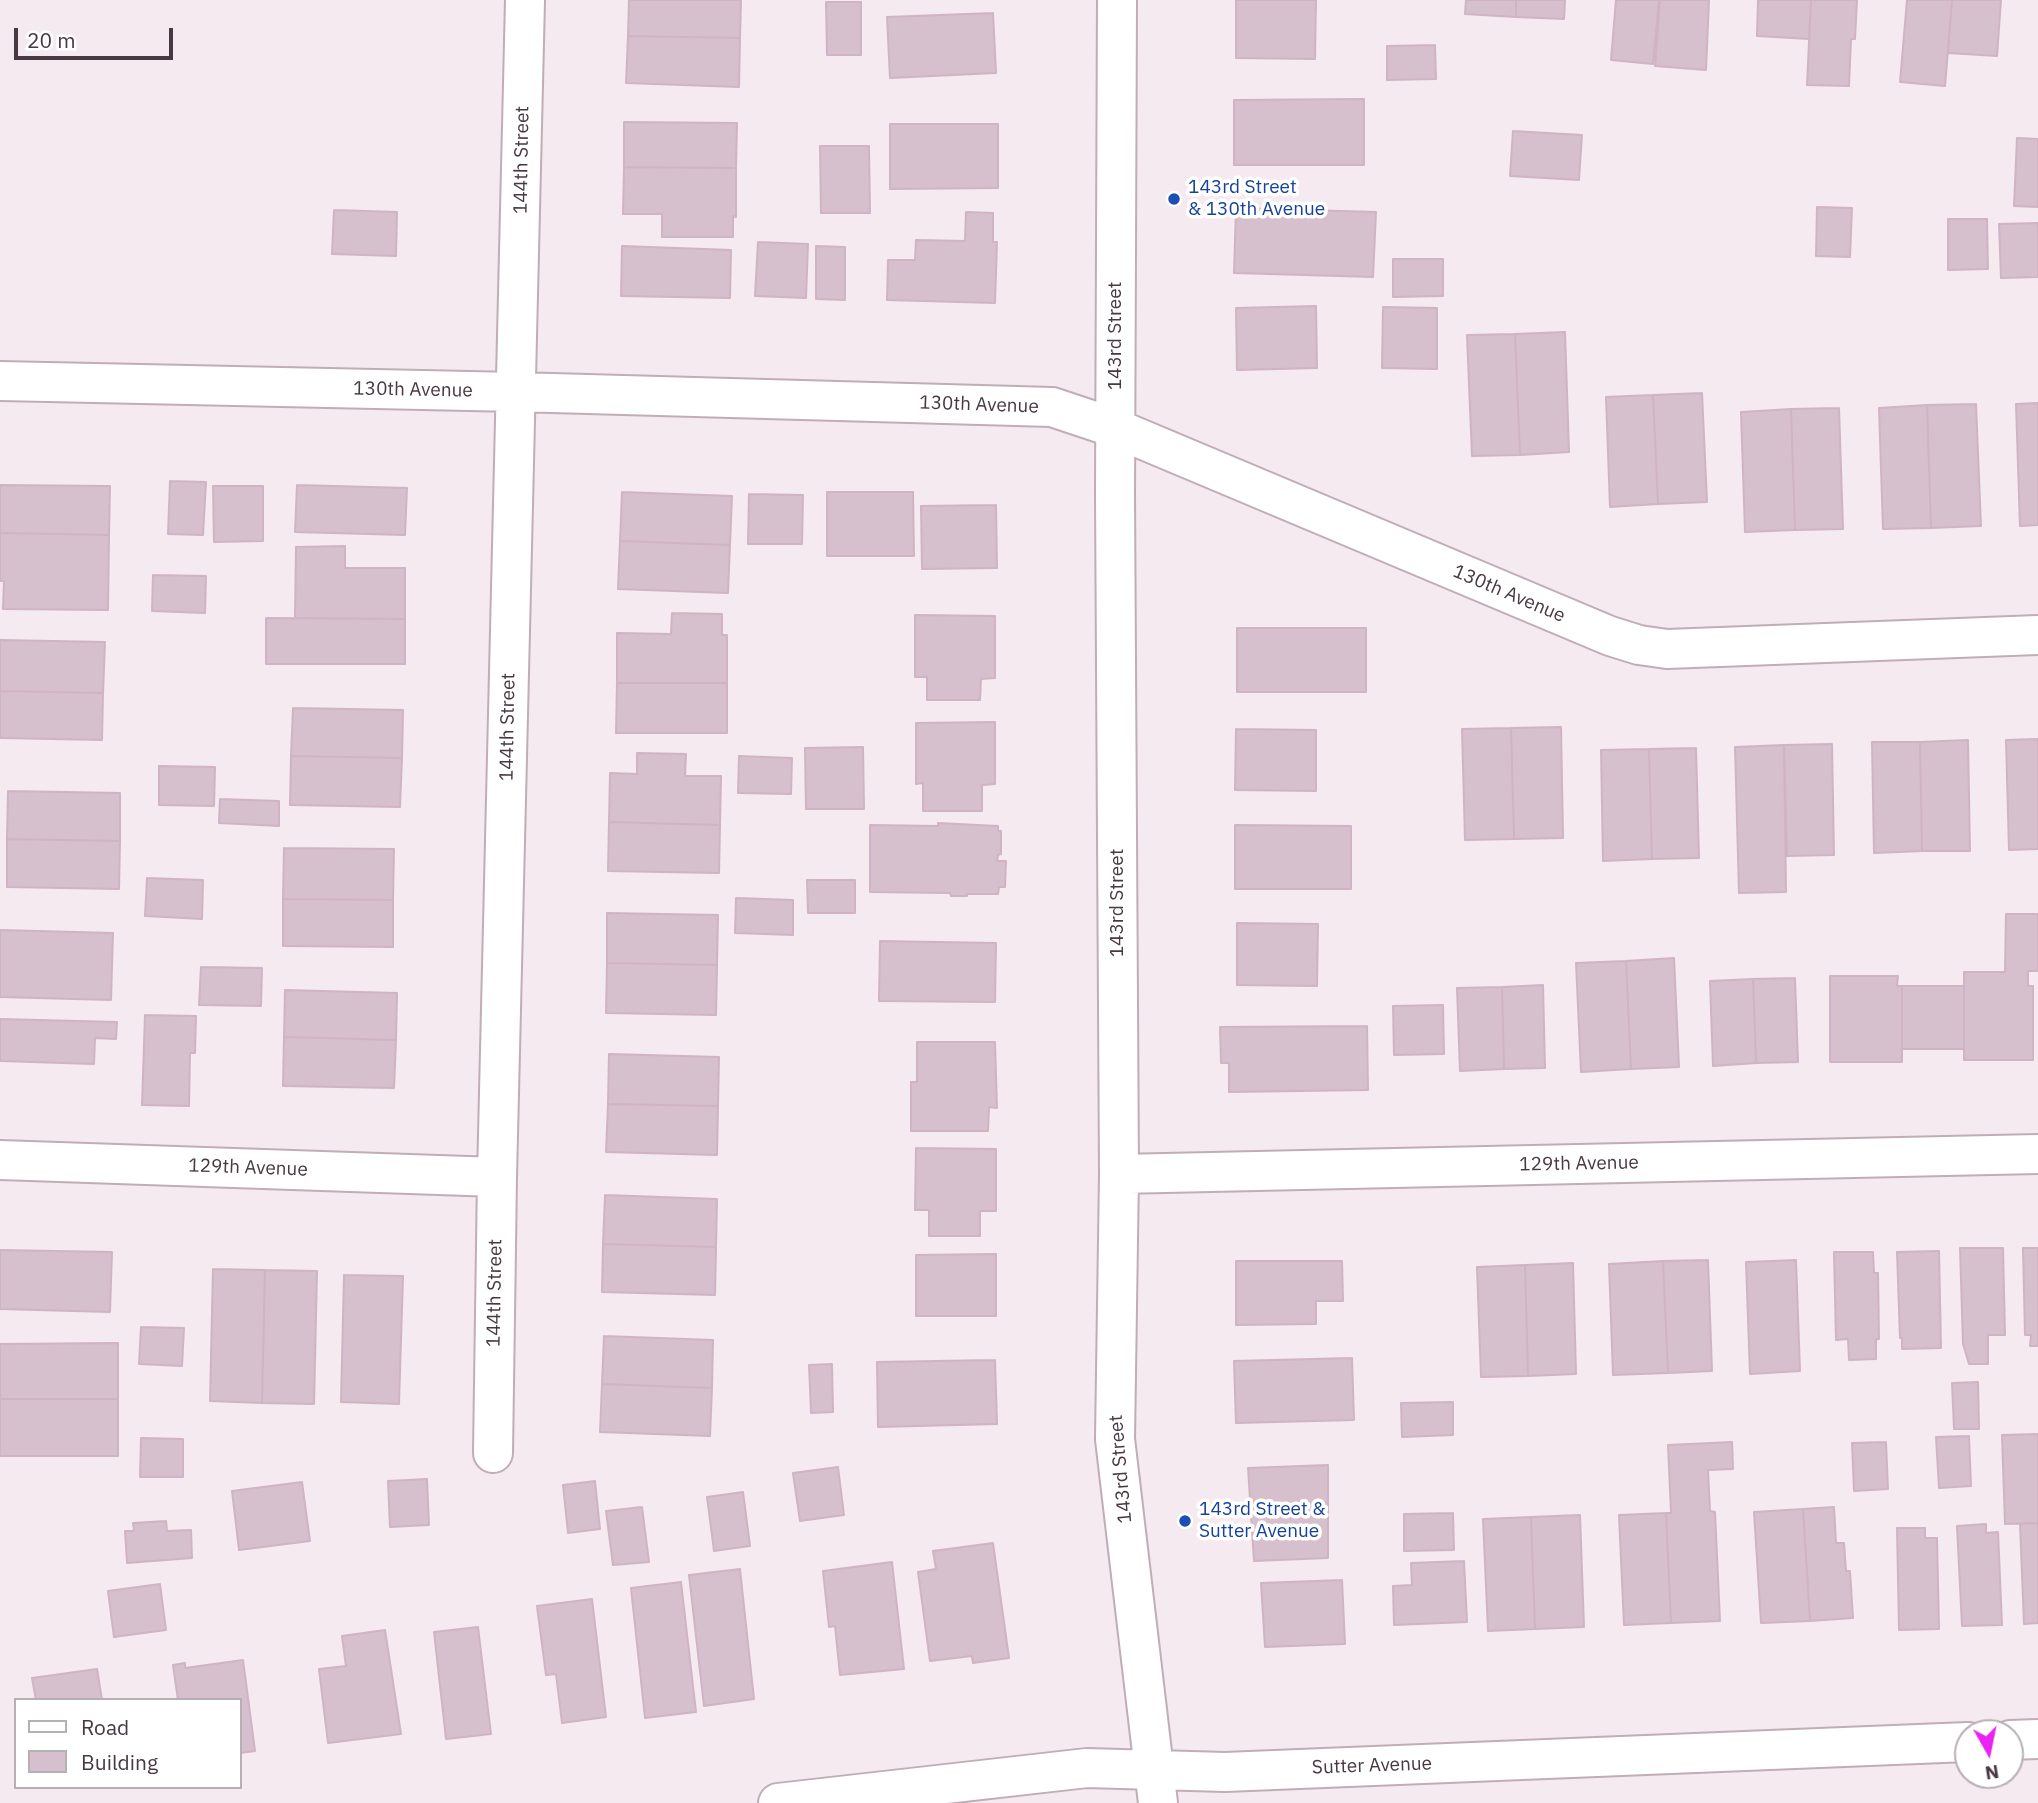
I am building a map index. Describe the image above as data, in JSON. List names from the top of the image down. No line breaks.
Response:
{"streets":{"street":["144th Street","143rd Street","130th Avenue","129th Avenue","Sutter Avenue"]},"crossings":[["144th Street","130th Avenue"],["144th Street","129th Avenue"],["143rd Street","130th Avenue"],["143rd Street","129th Avenue"],["143rd Street","Sutter Avenue"]],"places":["143rd Street & 130th Avenue","143rd Street & Sutter Avenue"],"legend":["Road","Building"],"scale_bar":"20 m","north":"bottom"}
